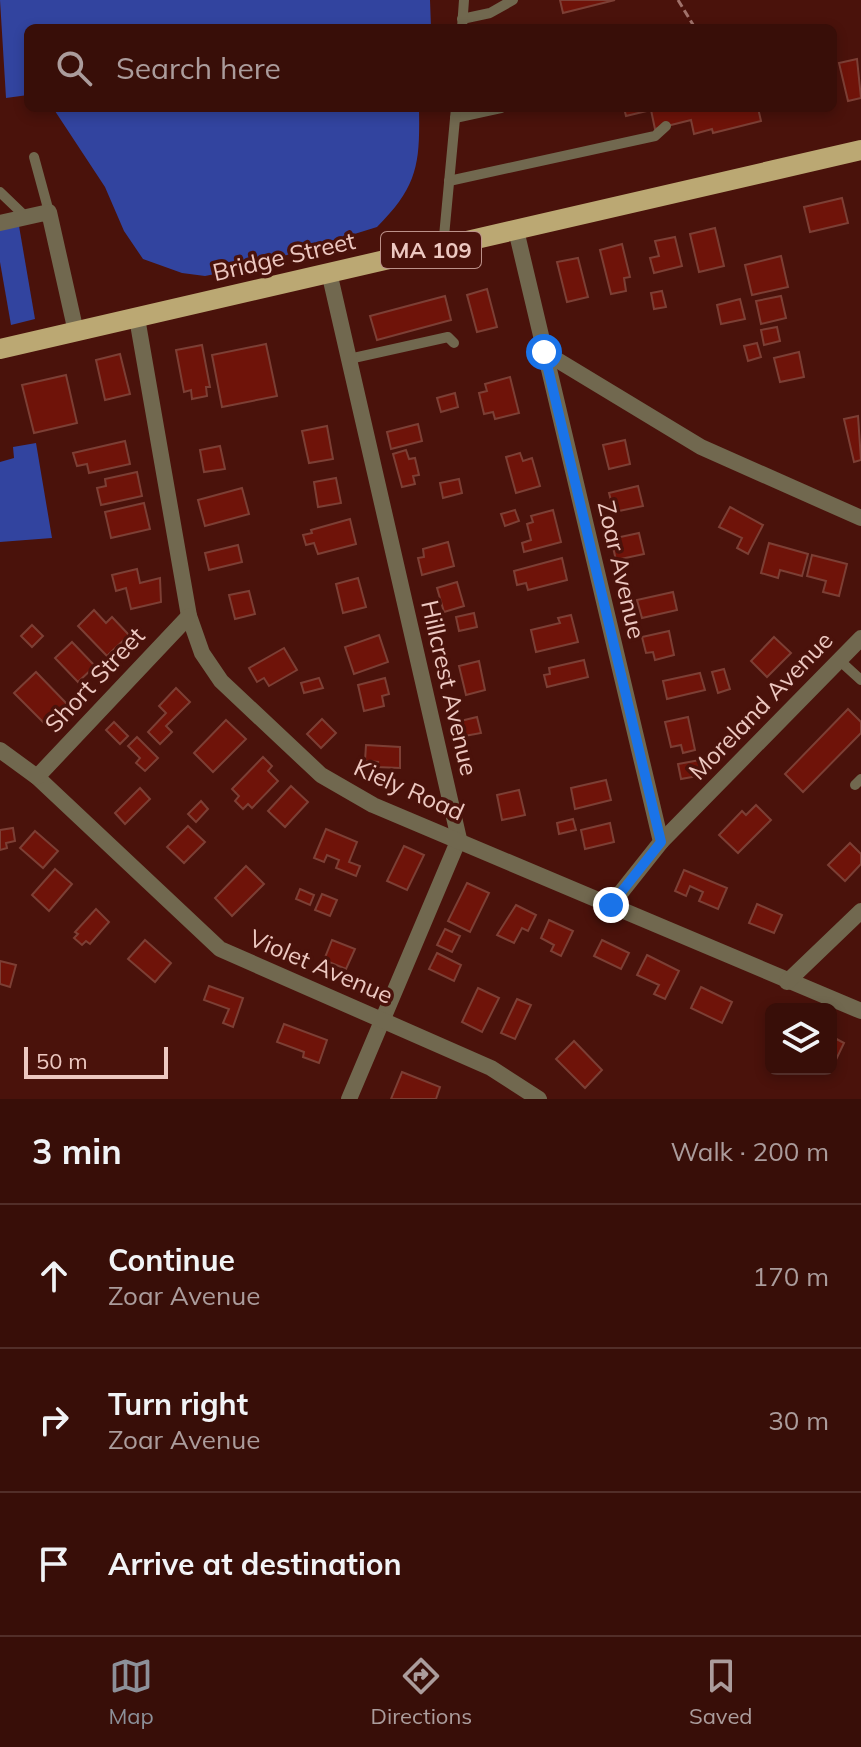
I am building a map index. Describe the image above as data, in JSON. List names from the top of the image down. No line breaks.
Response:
{"streets":{"main road":["MA 109","Bridge Street"],"street":["Zoar Avenue","Short Street","Hillcrest Avenue","Moreland Avenue","Kiely Road","Violet Avenue"]},"crossings":[["Bridge Street","Zoar Avenue"],["Bridge Street","Hillcrest Avenue"],["Bridge Street","Kiely Road"],["Zoar Avenue","Moreland Avenue"],["Short Street","Kiely Road"],["Short Street","Violet Avenue"],["Hillcrest Avenue","Kiely Road"]],"scale_bar":"50 m","page":{"search":"Search here","scale":"50 m","heading":["3 min","Walk · 200 m"],"list":[["Continue","Zoar Avenue","170 m"],["Turn right","Zoar Avenue","30 m"],"Arrive at destination"],"nav":["Map","Directions","Saved"]}}
